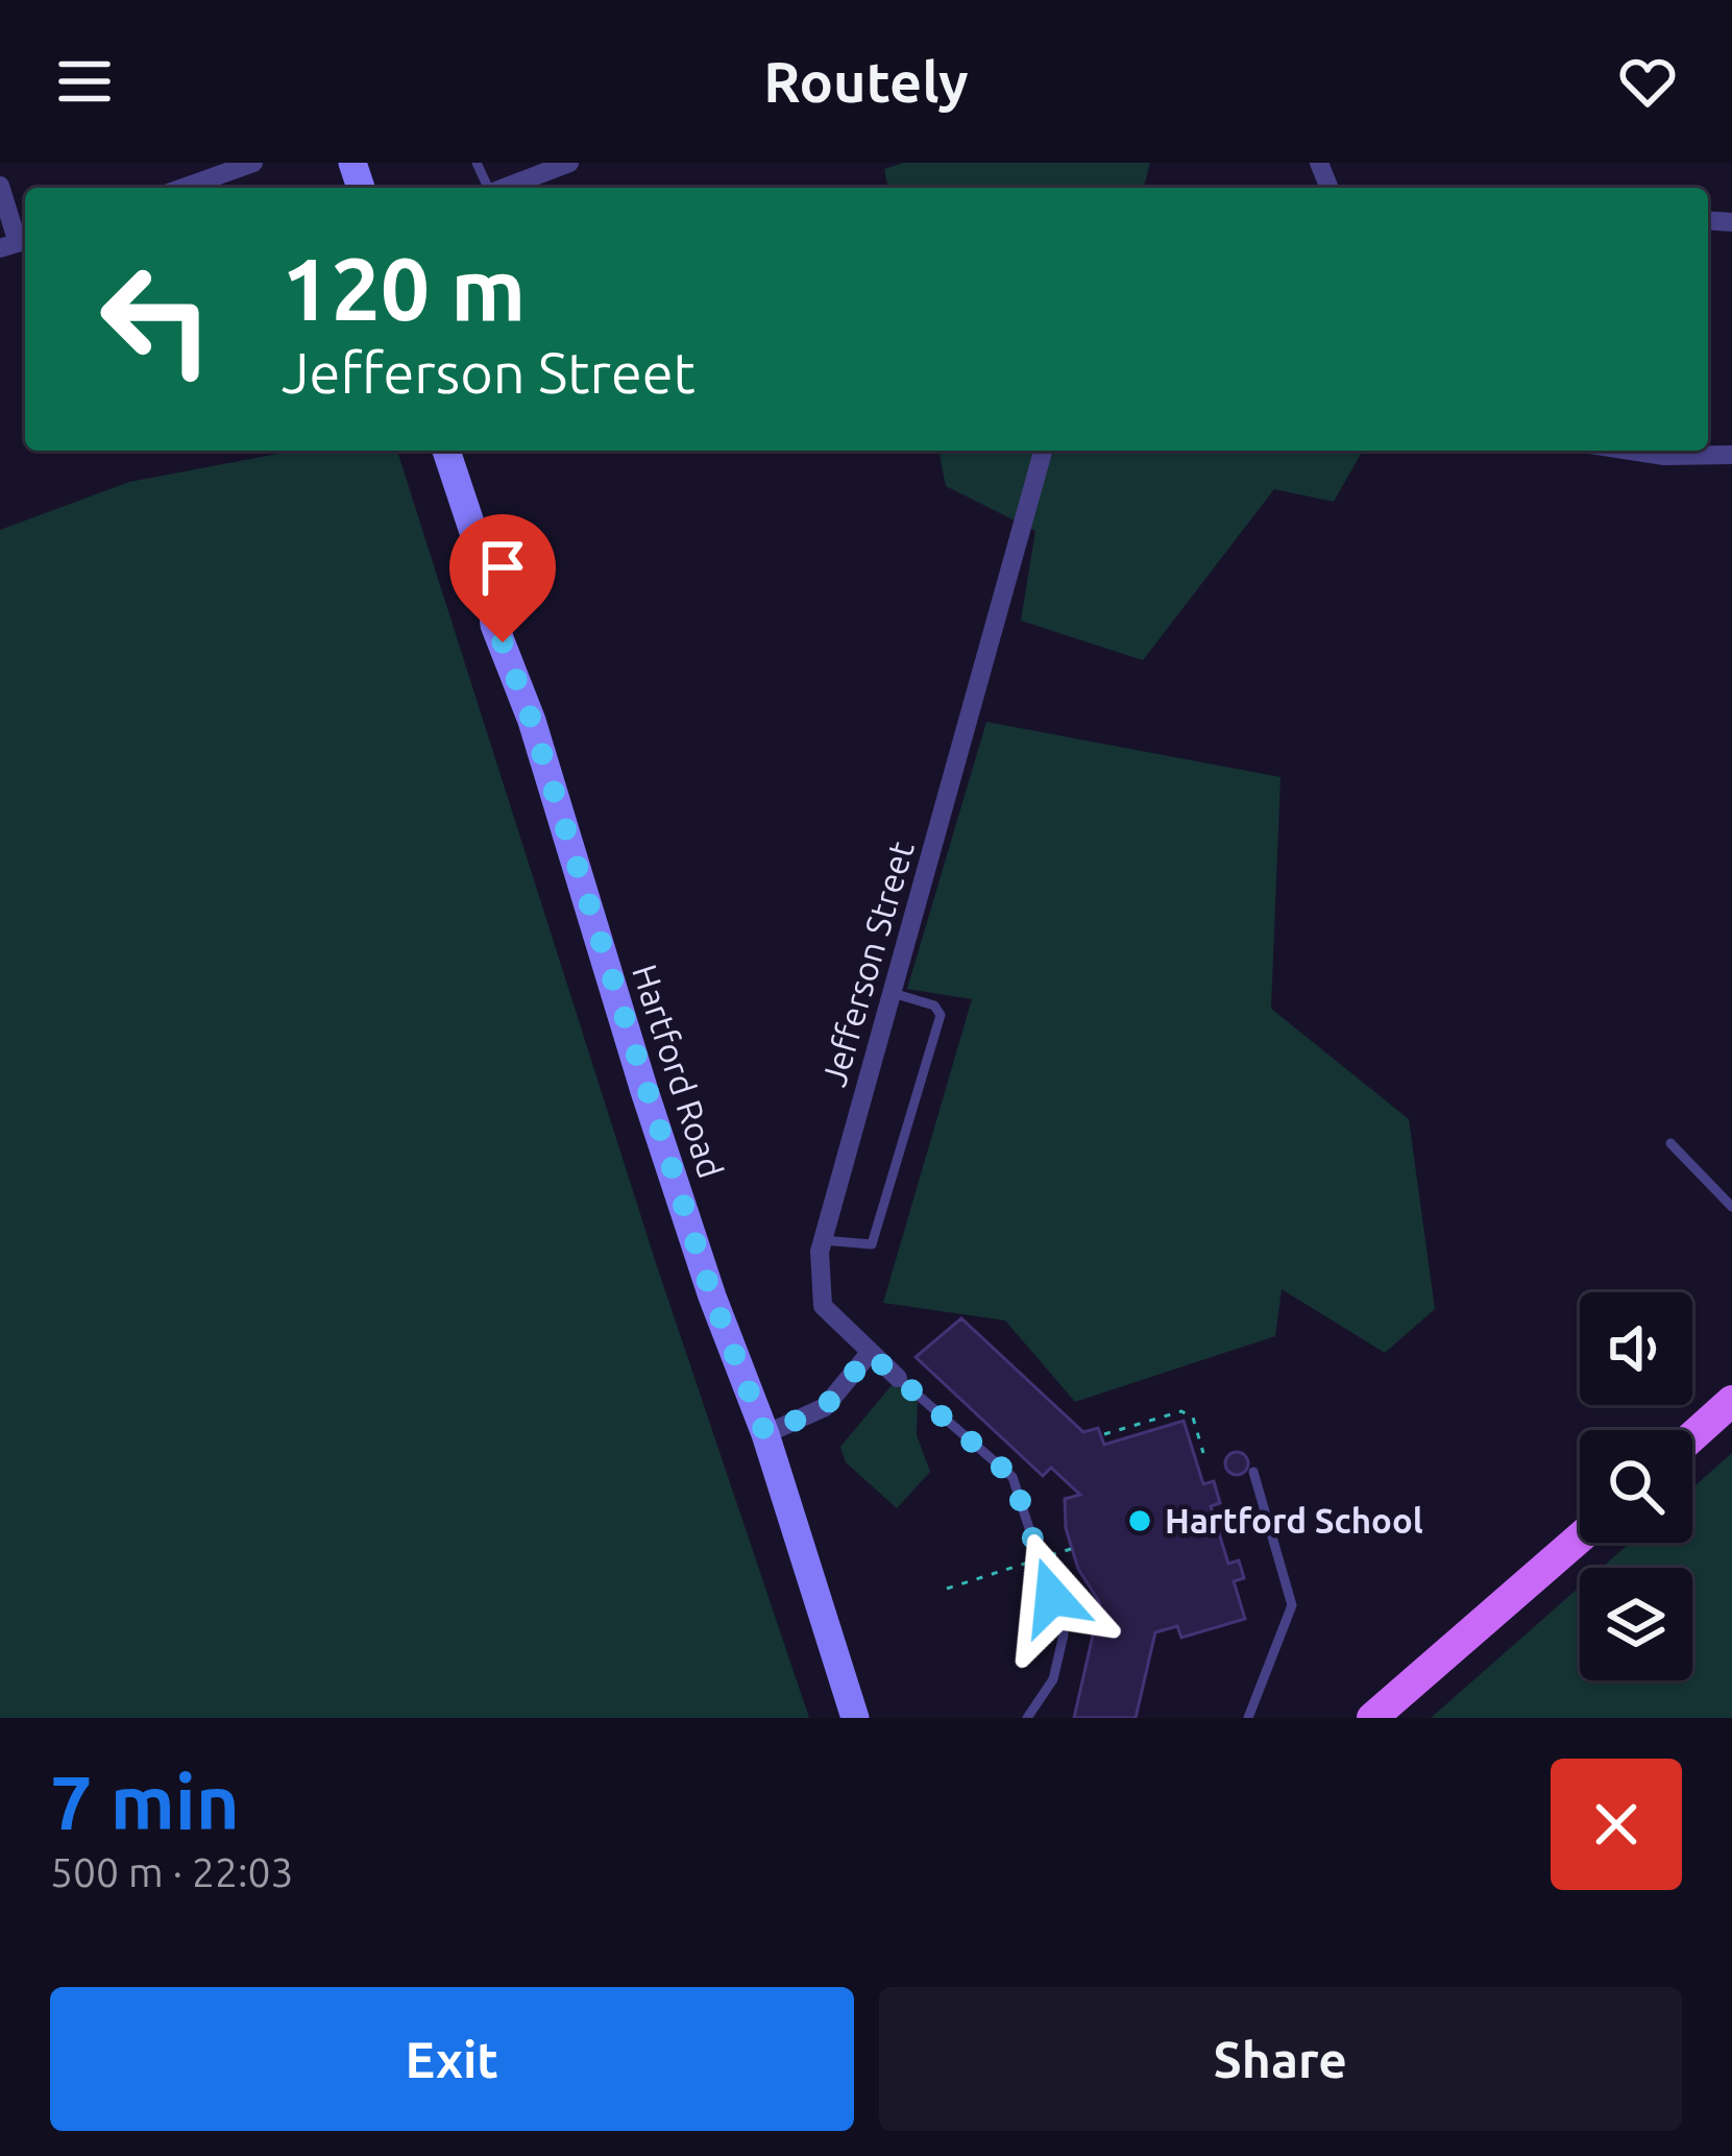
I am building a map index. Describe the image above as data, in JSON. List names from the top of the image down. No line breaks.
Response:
{"streets":{"street":["Jefferson Street","Hartford Road"]},"places":["Hartford School"],"page":{"header":"Routely","turn":["120 m","Jefferson Street"],"heading":["7 min","500 m · 22:03"],"buttons":["Exit","Share"]}}
